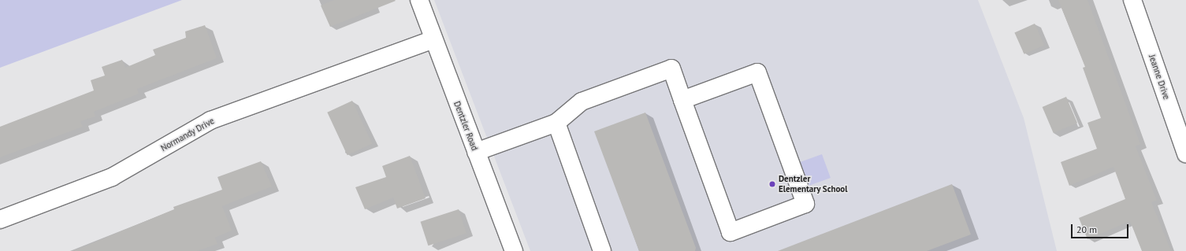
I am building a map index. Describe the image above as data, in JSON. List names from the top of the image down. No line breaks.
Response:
{"streets":{"street":["Jeanne Drive","Dentzler Road","Normandy Drive"]},"crossings":[["Dentzler Road","Normandy Drive"]],"places":["Dentzler Elementary School"],"scale_bar":"20 m"}
